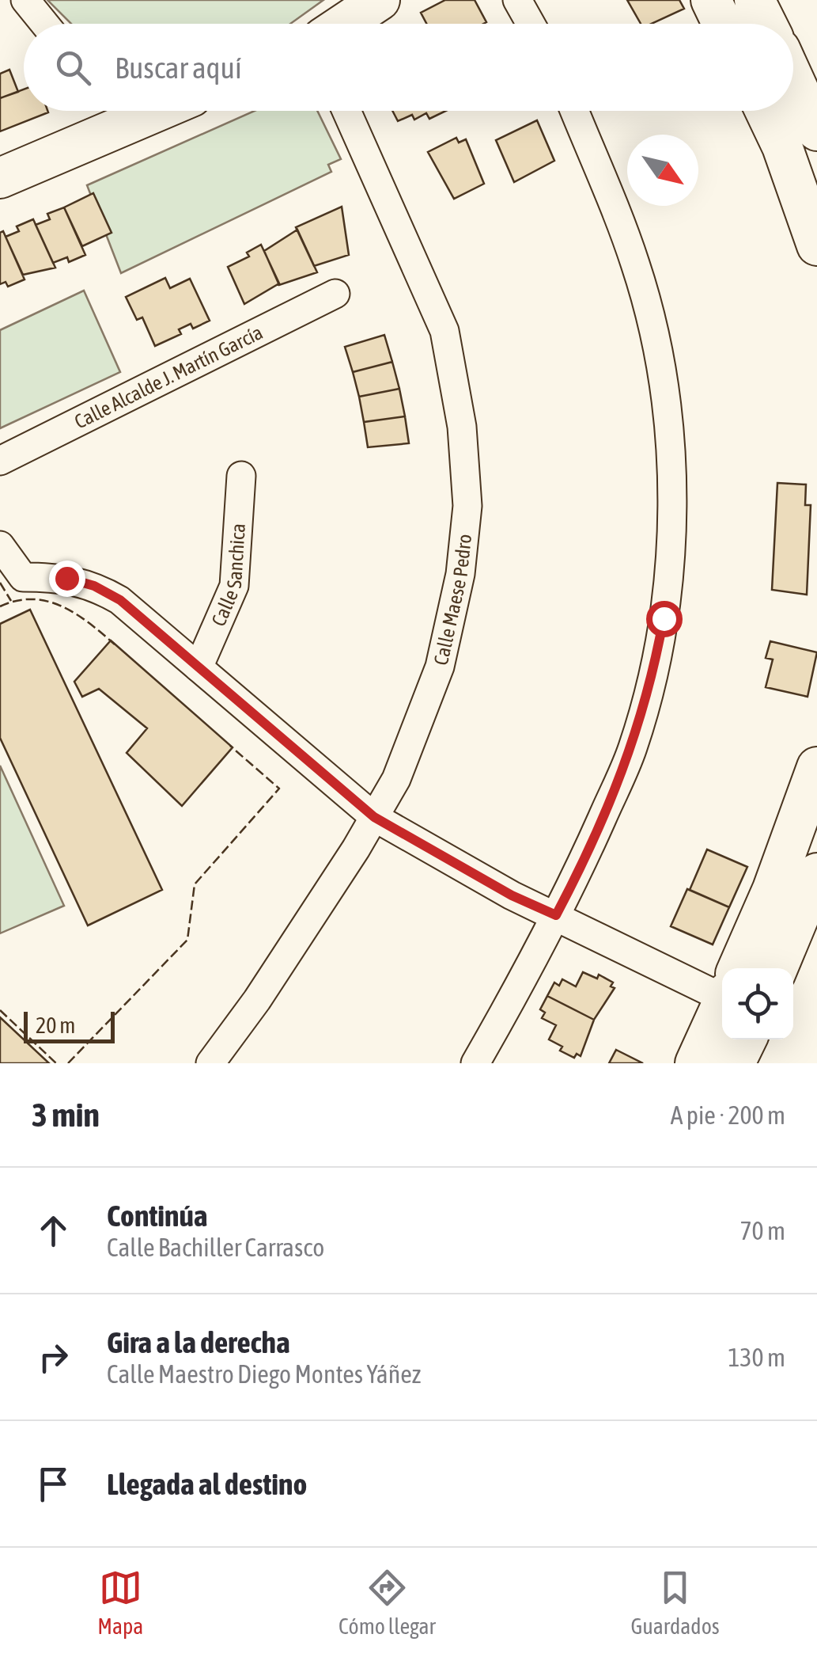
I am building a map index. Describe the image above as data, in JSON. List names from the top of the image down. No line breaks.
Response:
{"streets":{"street":["Calle Alcalde J. Martín García","Calle Sanchica","Calle Maese Pedro"]},"scale_bar":"20 m","north":"bottom right","page":{"search":"Buscar aquí","scale":"20 m","heading":["3 min","A pie · 200 m"],"list":[["Continúa","Calle Bachiller Carrasco","70 m"],["Gira a la derecha","Calle Maestro Diego Montes Yáñez","130 m"],"Llegada al destino"],"nav":["Mapa","Cómo llegar","Guardados"]}}
